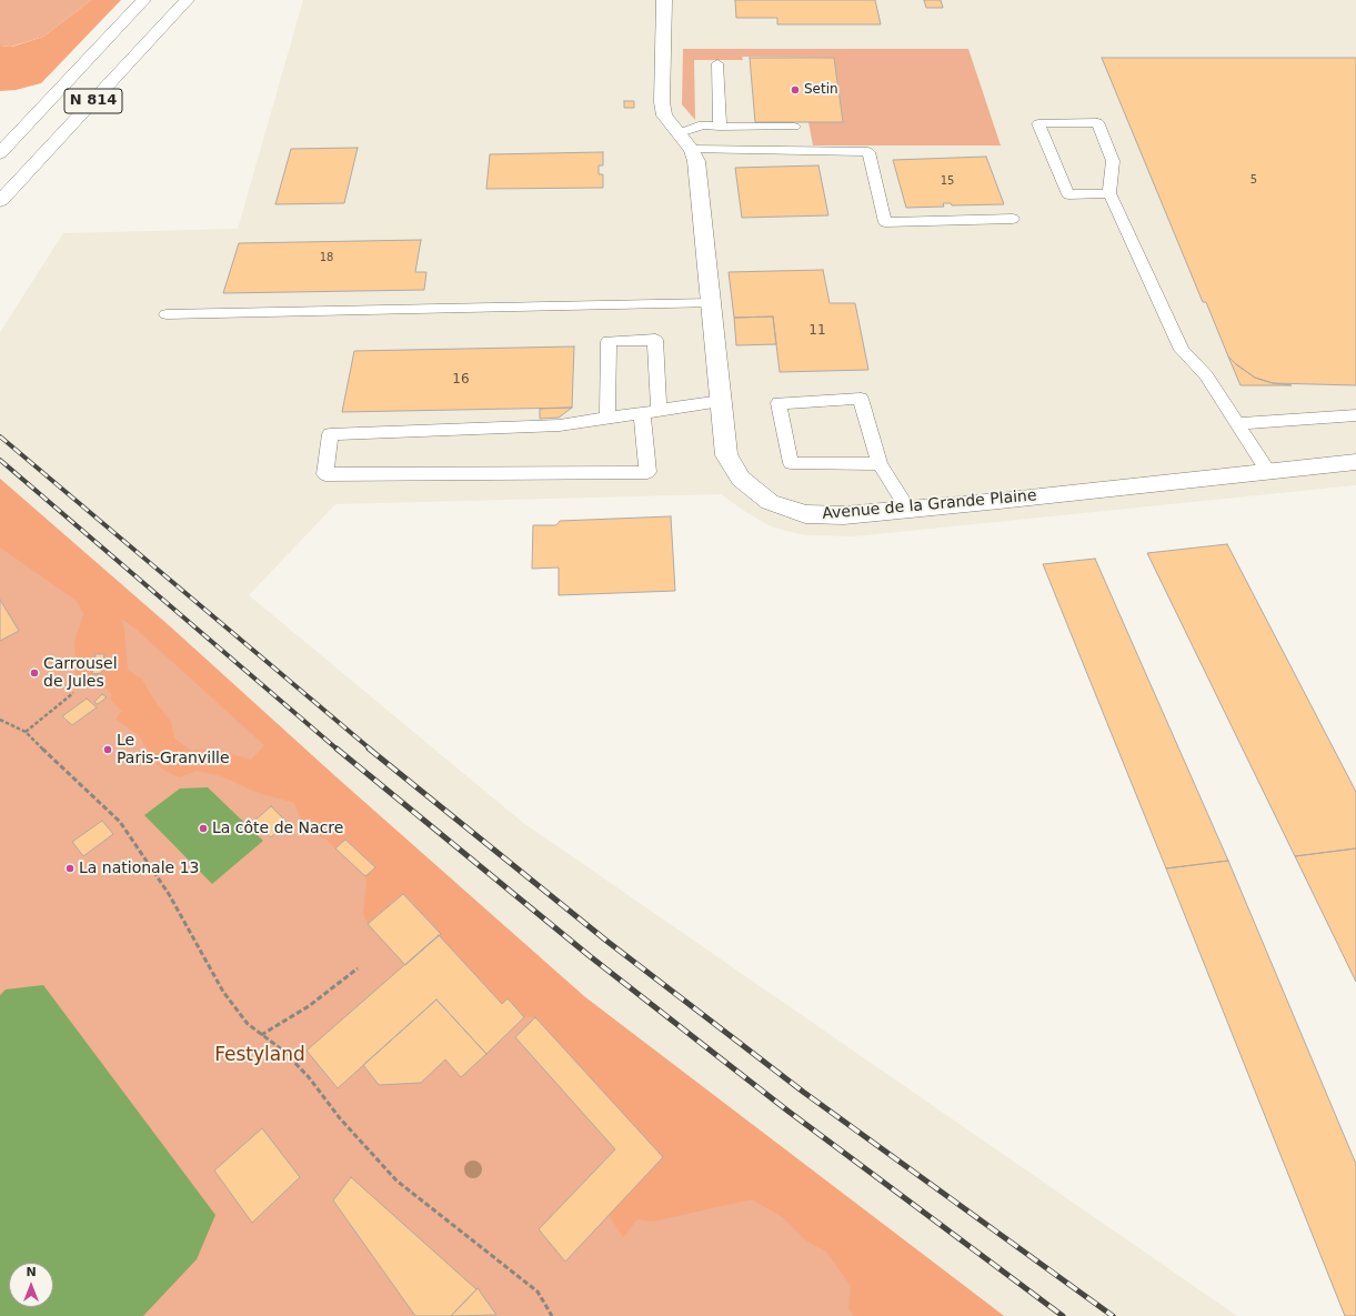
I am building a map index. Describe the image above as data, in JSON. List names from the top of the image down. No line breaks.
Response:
{"streets":{"main road":["N 814","Avenue de la Grande Plaine"]},"parks":["Festyland"],"places":["Setin","Carrousel de Jules","Le Paris-Granville","La côte de Nacre","La nationale 13"],"house_numbers":["5","15","18","11","16"],"north":"top"}
